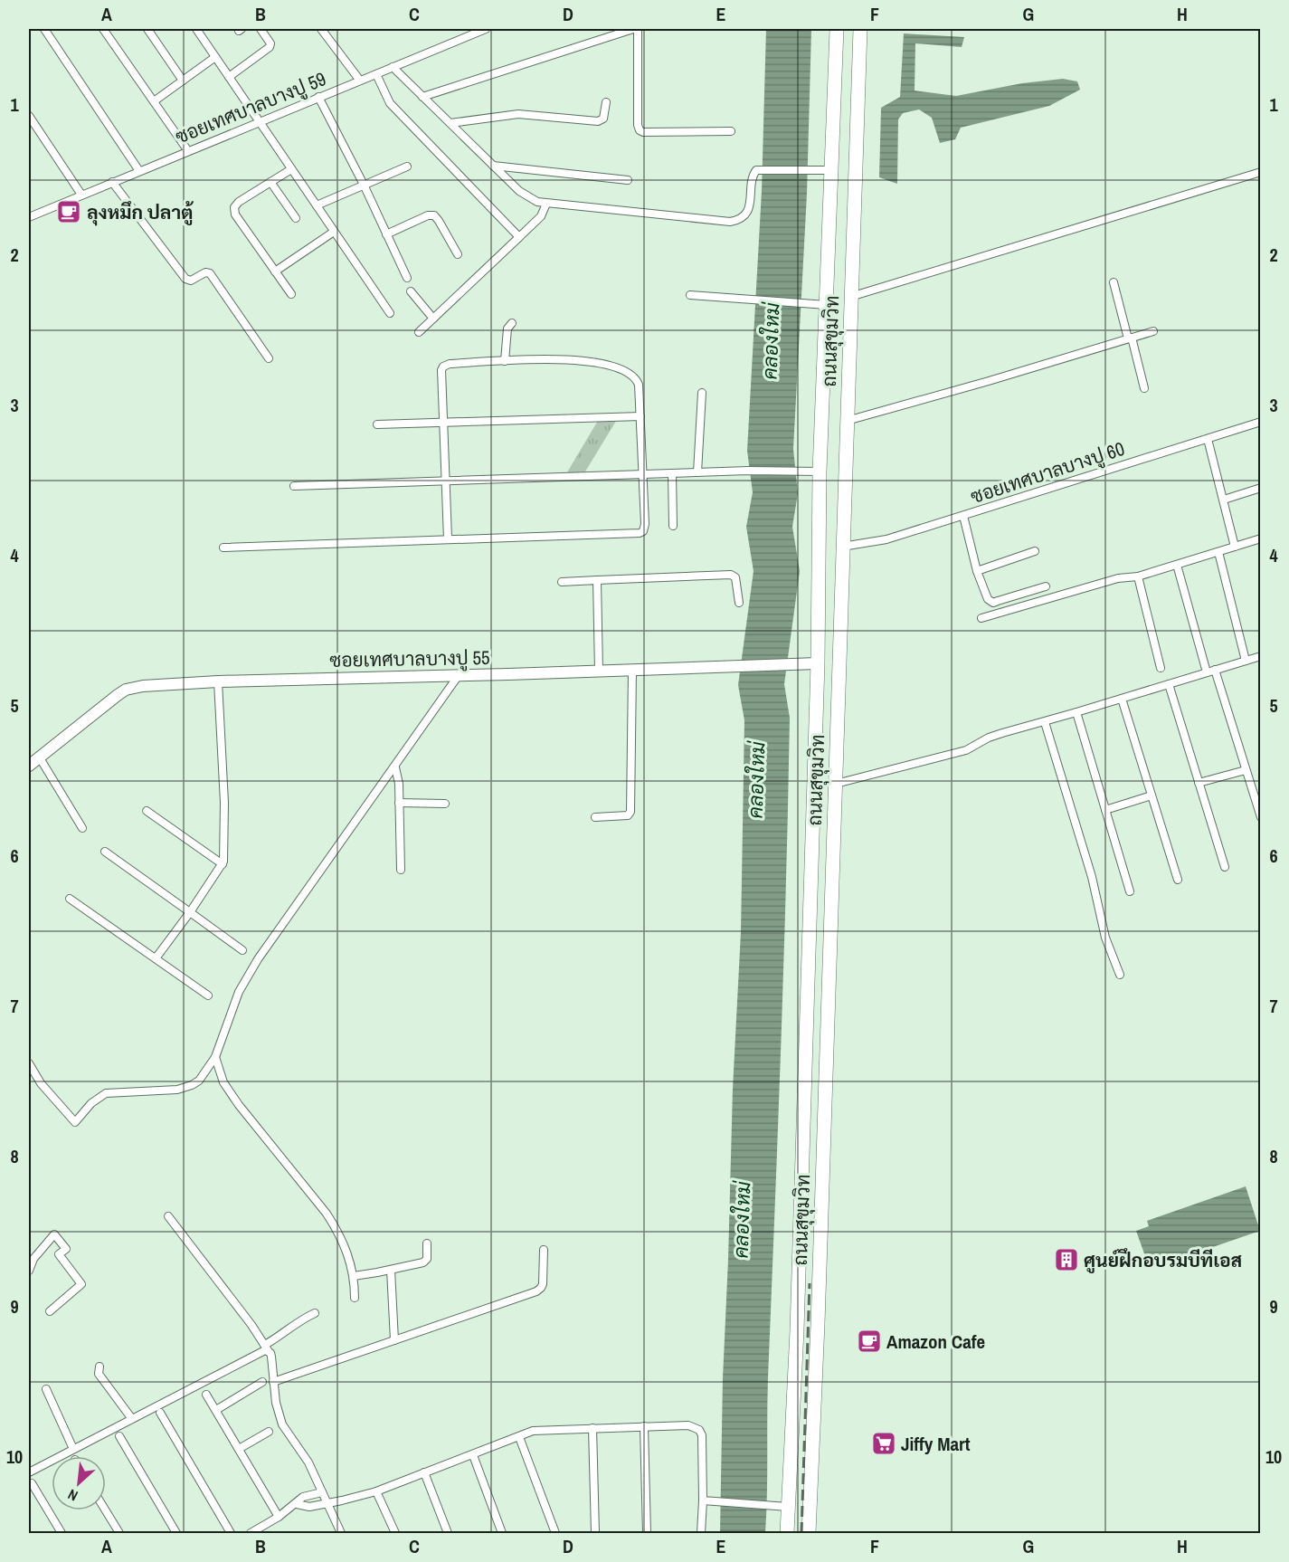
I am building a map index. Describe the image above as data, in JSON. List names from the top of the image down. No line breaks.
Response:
{"streets":{"highway":["ถนนสุขุมวิท"],"street":["ซอยเทศบาลบางปู 59","ซอยเทศบาลบางปู 60","ซอยเทศบาลบางปู 55"]},"crossings":[["ถนนสุขุมวิท","ซอยเทศบาลบางปู 60"],["ถนนสุขุมวิท","ซอยเทศบาลบางปู 55"]],"water":["คลองใหม่"],"places":{"cafe":["ลุงหมึก ปลาตู้","Amazon Cafe"],"building":["ศูนย์ฝึกอบรมบีทีเอส"],"supermarket":["Jiffy Mart"]},"north":"bottom left","grid":{"columns":["A","B","C","D","E","F","G","H"],"rows":["1","2","3","4","5","6","7","8","9","10"]}}
